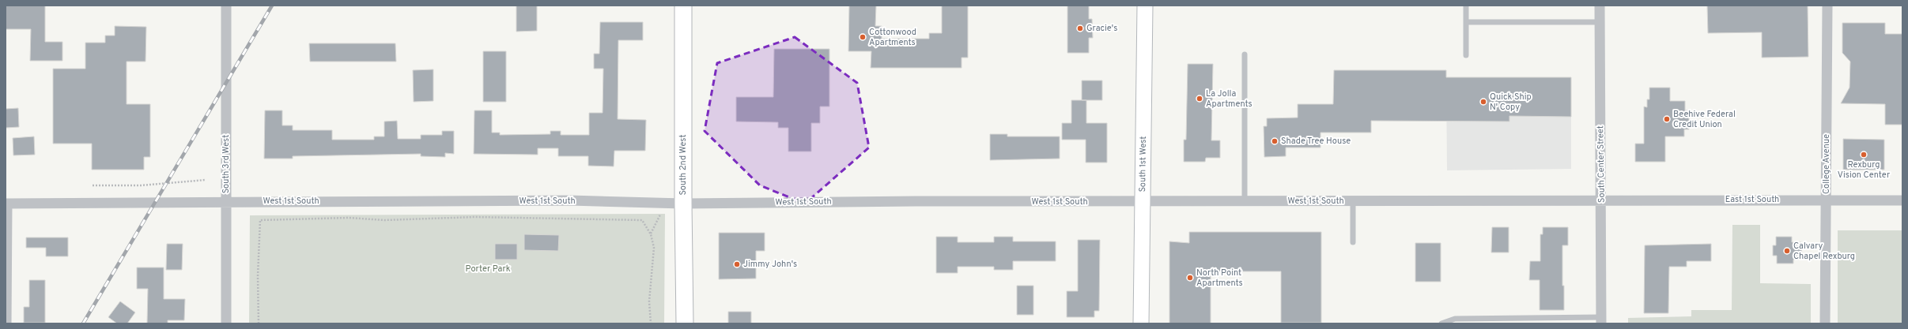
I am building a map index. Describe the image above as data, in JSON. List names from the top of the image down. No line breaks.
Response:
{"streets":{"main road":["South 2nd West"],"street":["South 3rd West","South Center Street","College Avenue","South 1st West","East 1st South","West 1st South"]},"crossings":[["South 3rd West","West 1st South"],["South Center Street","East 1st South"],["South Center Street","West 1st South"],["College Avenue","East 1st South"],["South 2nd West","West 1st South"],["South 1st West","West 1st South"],["East 1st South","West 1st South"]],"parks":["Porter Park"],"places":["Gracie's","Cottonwood Apartments","La Jolla Apartments","Quick Ship N' Copy","Beehive Federal Credit Union","Shade Tree House","Rexburg Vision Center","Calvary Chapel Rexburg","Jimmy John's","North Point Apartments"]}
